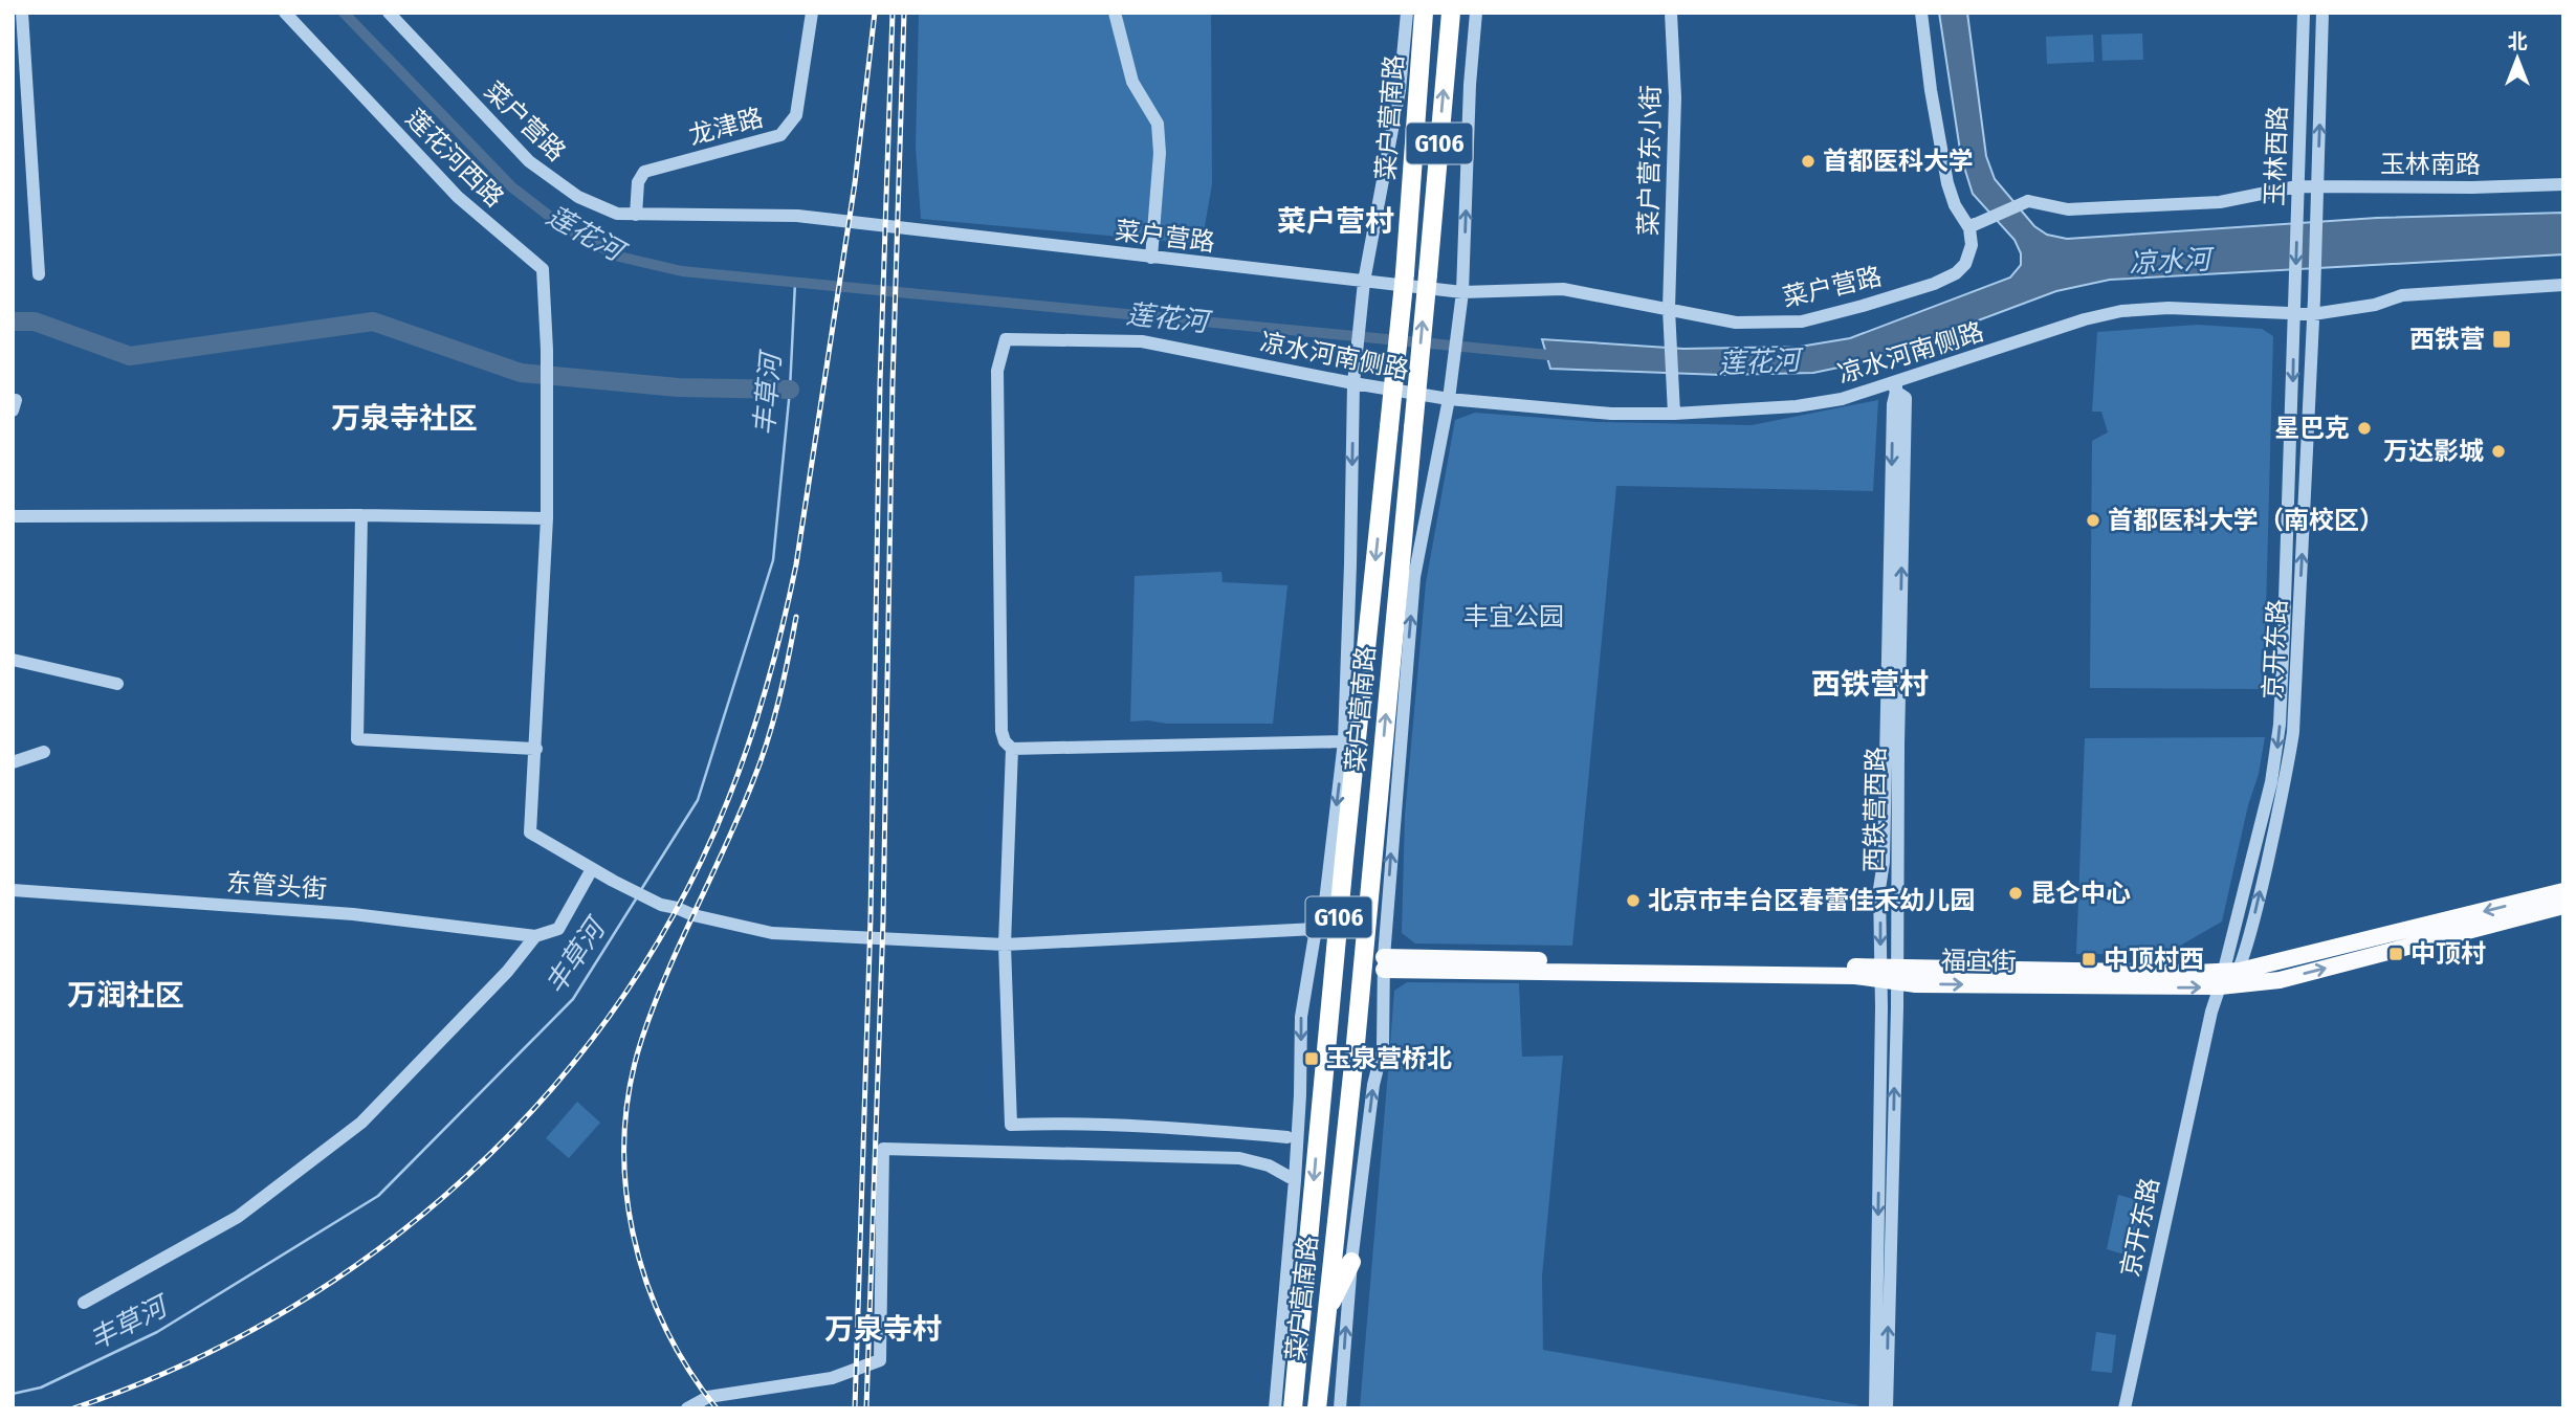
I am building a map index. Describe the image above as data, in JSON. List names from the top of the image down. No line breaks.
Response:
{"streets":{"highway":["菜户营南路","G106"],"main road":["福宜街"],"street":["菜户营路","龙津路","玉林西路","莲花河西路","菜户营东小街","玉林南路","凉水河南侧路","京开东路","西铁营西路","东管头街"]},"crossings":[["菜户营南路","菜户营路"],["菜户营南路","凉水河南侧路"],["菜户营南路","福宜街"],["菜户营路","龙津路"],["菜户营路","菜户营东小街"],["菜户营路","玉林南路"],["玉林西路","玉林南路"],["玉林西路","凉水河南侧路"],["玉林西路","京开东路"],["菜户营东小街","凉水河南侧路"],["凉水河南侧路","京开东路"],["凉水河南侧路","西铁营西路"],["京开东路","福宜街"],["西铁营西路","福宜街"]],"districts":["菜户营村","万泉寺社区","西铁营村","万润社区","万泉寺村"],"water":["莲花河","凉水河","丰草河"],"parks":["丰宜公园"],"places":{"other":["首都医科大学","星巴克","万达影城","首都医科大学（南校区）","昆仑中心","北京市丰台区春蕾佳禾幼儿园"],"transit":["西铁营","中顶村","中顶村西","玉泉营桥北"]},"north":"top"}
